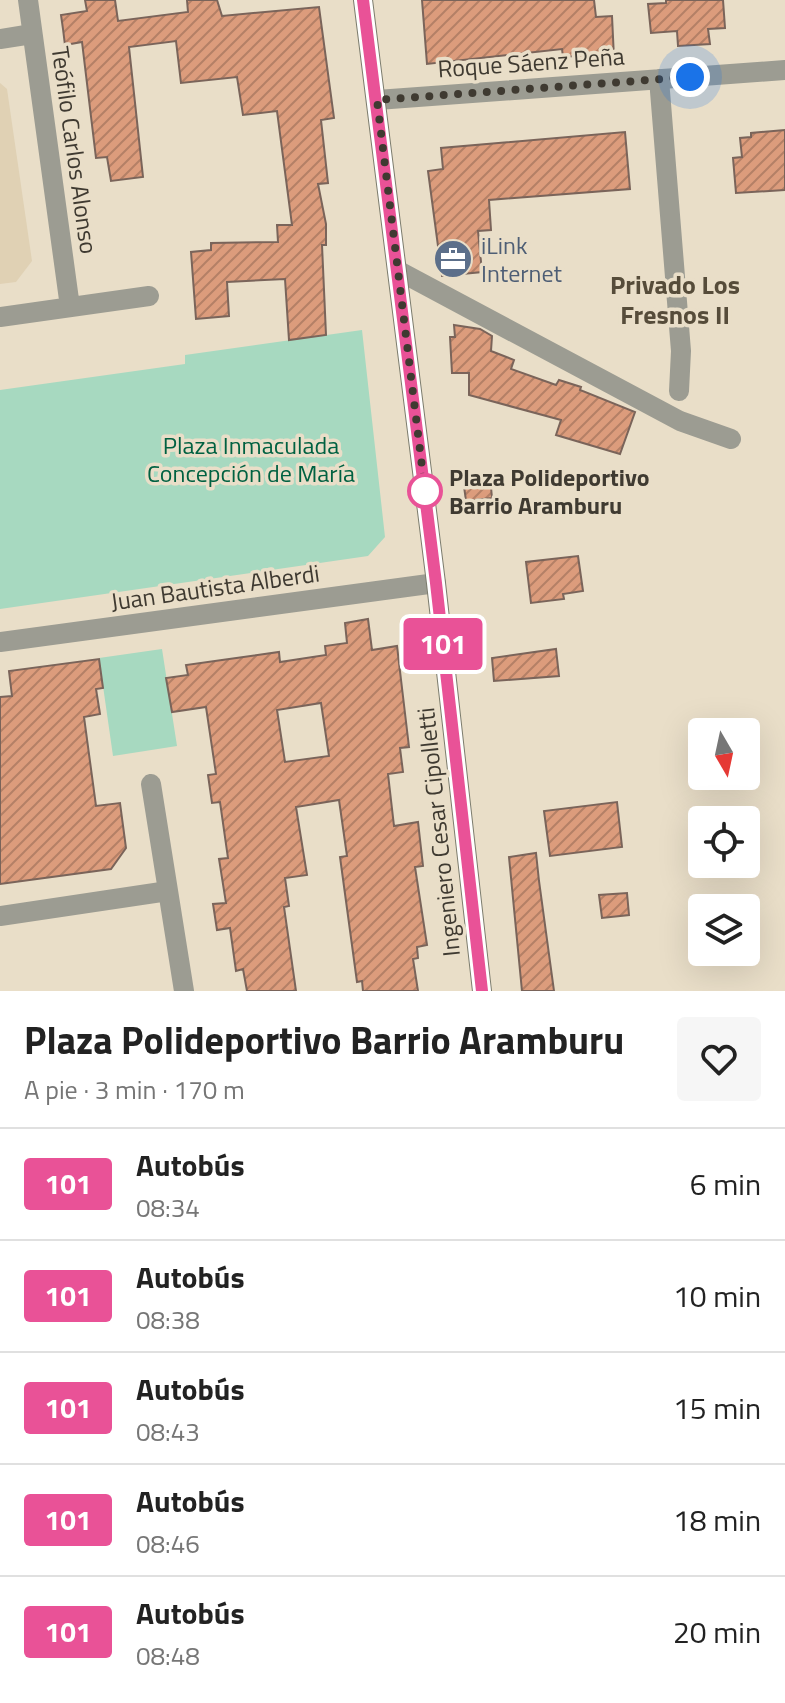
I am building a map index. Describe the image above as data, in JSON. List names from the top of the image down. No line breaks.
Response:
{"streets":{"main road":["Ingeniero Cesar Cipolletti"],"street":["Roque Sáenz Peña","Teófilo Carlos Alonso","Juan Bautista Alberdi"]},"crossings":[["Roque Sáenz Peña","Ingeniero Cesar Cipolletti"],["Juan Bautista Alberdi","Ingeniero Cesar Cipolletti"]],"districts":["Privado Los Fresnos II"],"parks":["Plaza Inmaculada Concepción de María"],"places":{"office":["iLink Internet"],"other":["Plaza Polideportivo Barrio Aramburu"]},"lines":["bus line 101"],"north":"bottom","page":{"on_map":"101","heading":["Plaza Polideportivo Barrio Aramburu","A pie · 3 min · 170 m"],"list":[{"mark":"101","name":"Autobús","note":"08:34","value":"6 min"},{"mark":"101","name":"Autobús","note":"08:38","value":"10 min"},{"mark":"101","name":"Autobús","note":"08:43","value":"15 min"},{"mark":"101","name":"Autobús","note":"08:46","value":"18 min"},{"mark":"101","name":"Autobús","note":"08:48","value":"20 min"}]}}
